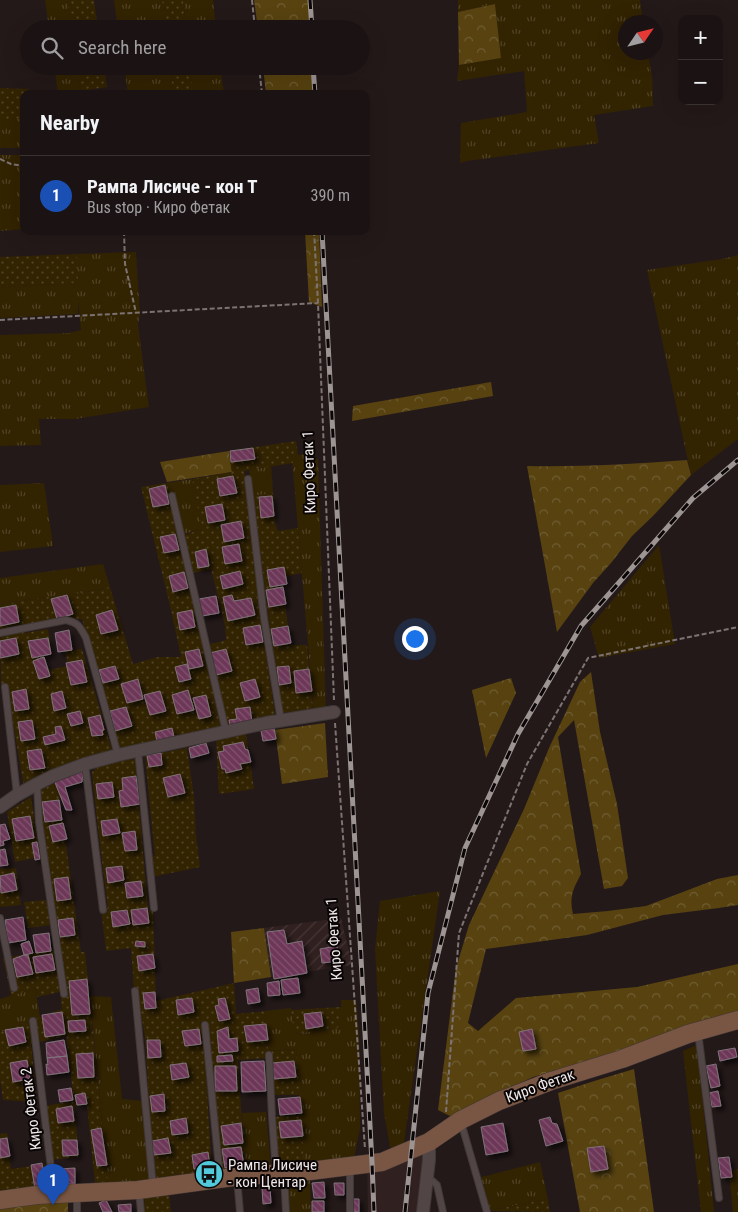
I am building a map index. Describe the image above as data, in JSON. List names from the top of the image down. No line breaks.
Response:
{"streets":{"main road":["Киро Фетак"],"lane":["Киро Фетак 2"],"path":["Киро Фетак 1"]},"crossings":[["Киро Фетак 1","Киро Фетак"],["Киро Фетак","Киро Фетак 2"]],"places":{"bus stop":["Рампа Лисиче - кон Центар"]},"north":"top right","page":{"map_buttons":["+","−"],"search":"Search here","heading":"Nearby","list":[{"mark":"1","name":"Рампа Лисиче - кон Т","note":"Bus stop · Киро Фетак","value":"390 m"}],"pins":"1"}}
